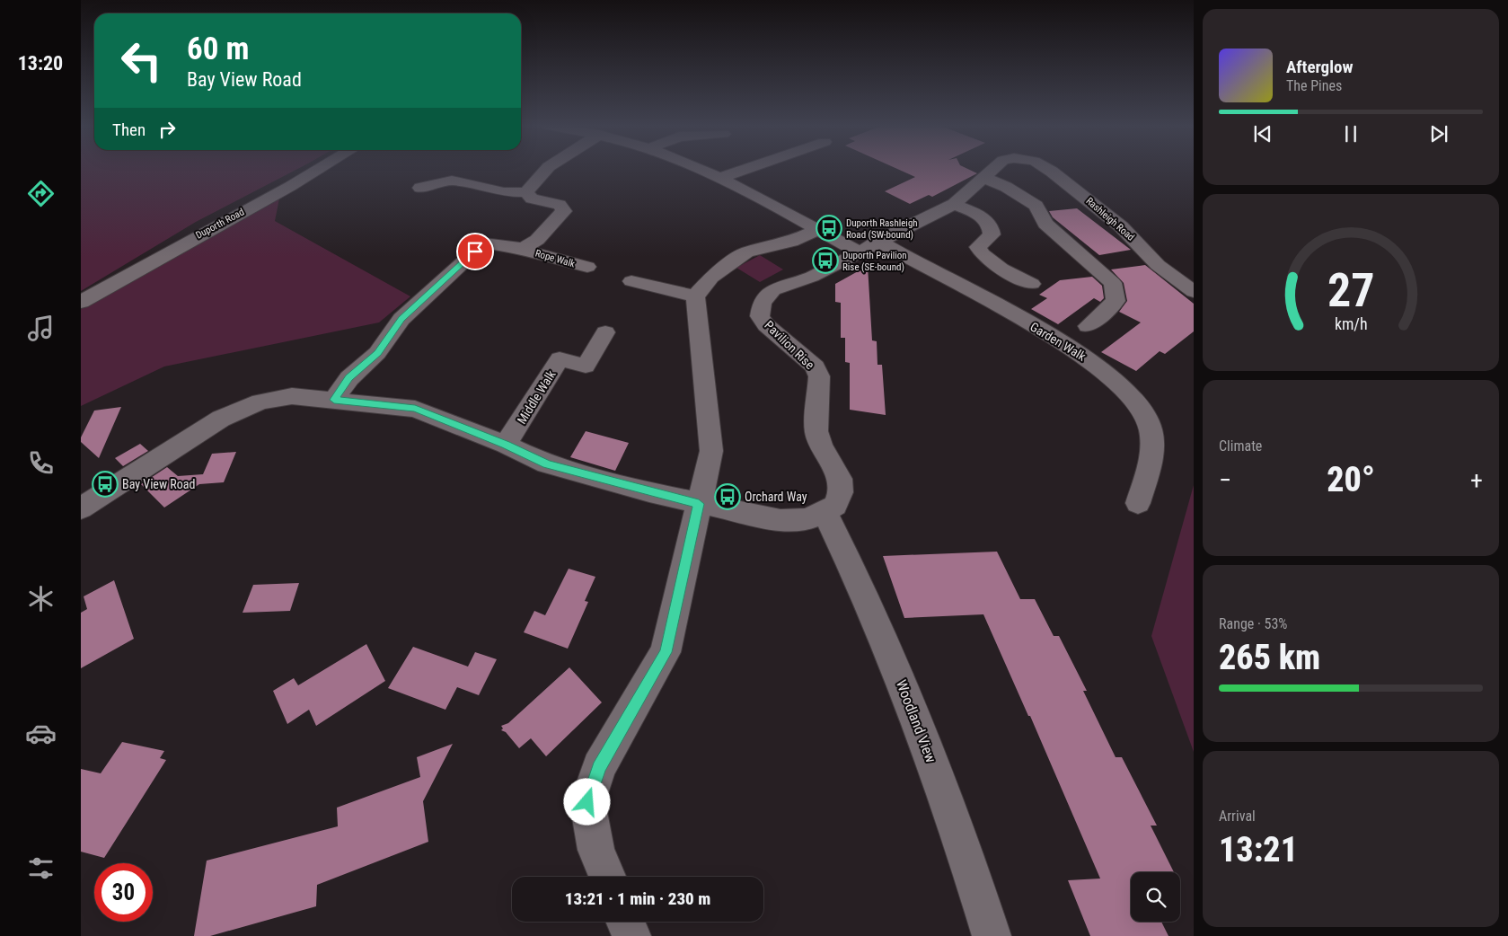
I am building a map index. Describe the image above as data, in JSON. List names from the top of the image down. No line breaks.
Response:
{"streets":{"street":["Rashleigh Road","Duporth Road","Rope Walk","Garden Walk","Pavilion Rise","Middle Walk","Woodland View"]},"crossings":[["Rashleigh Road","Garden Walk"],["Rashleigh Road","Pavilion Rise"],["Pavilion Rise","Woodland View"]],"places":{"bus stop":["Duporth Rashleigh Road (SW-bound)","Duporth Pavilion Rise (SE-bound)","Bay View Road","Orchard Way"]},"page":{"tabs":"13:20","turn":["60 m","Bay View Road"],"song":["Afterglow","The Pines"],"then":"Then","tile":["Climate",["Range · 53%","265 km"],["Arrival","13:21"]],"heat":["−","20°","+"],"limit":"30","trip":"13:21 · 1 min · 230 m","gauge":["27","km/h"]}}
